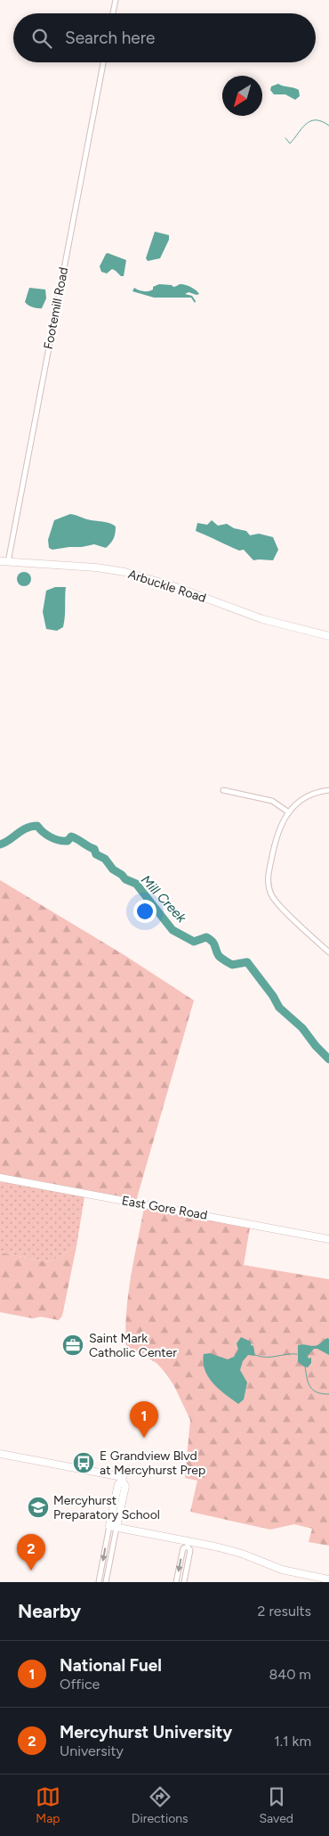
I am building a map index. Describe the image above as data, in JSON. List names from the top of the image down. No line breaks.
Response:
{"streets":{"street":["Footemill Road","Arbuckle Road","East Gore Road"]},"crossings":[["Footemill Road","Arbuckle Road"]],"water":["Mill Creek"],"places":{"office":["Saint Mark Catholic Center"],"bus stop":["E Grandview Blvd at Mercyhurst Prep"],"school or university":["Mercyhurst Preparatory School"]},"north":"bottom left","page":{"search":"Search here","pins":["1","2"],"heading":["Nearby","2 results"],"list":[{"mark":"1","name":"National Fuel","note":"Office","value":"840 m"},{"mark":"2","name":"Mercyhurst University","note":"University","value":"1.1 km"}],"nav":["Map","Directions","Saved"]}}
